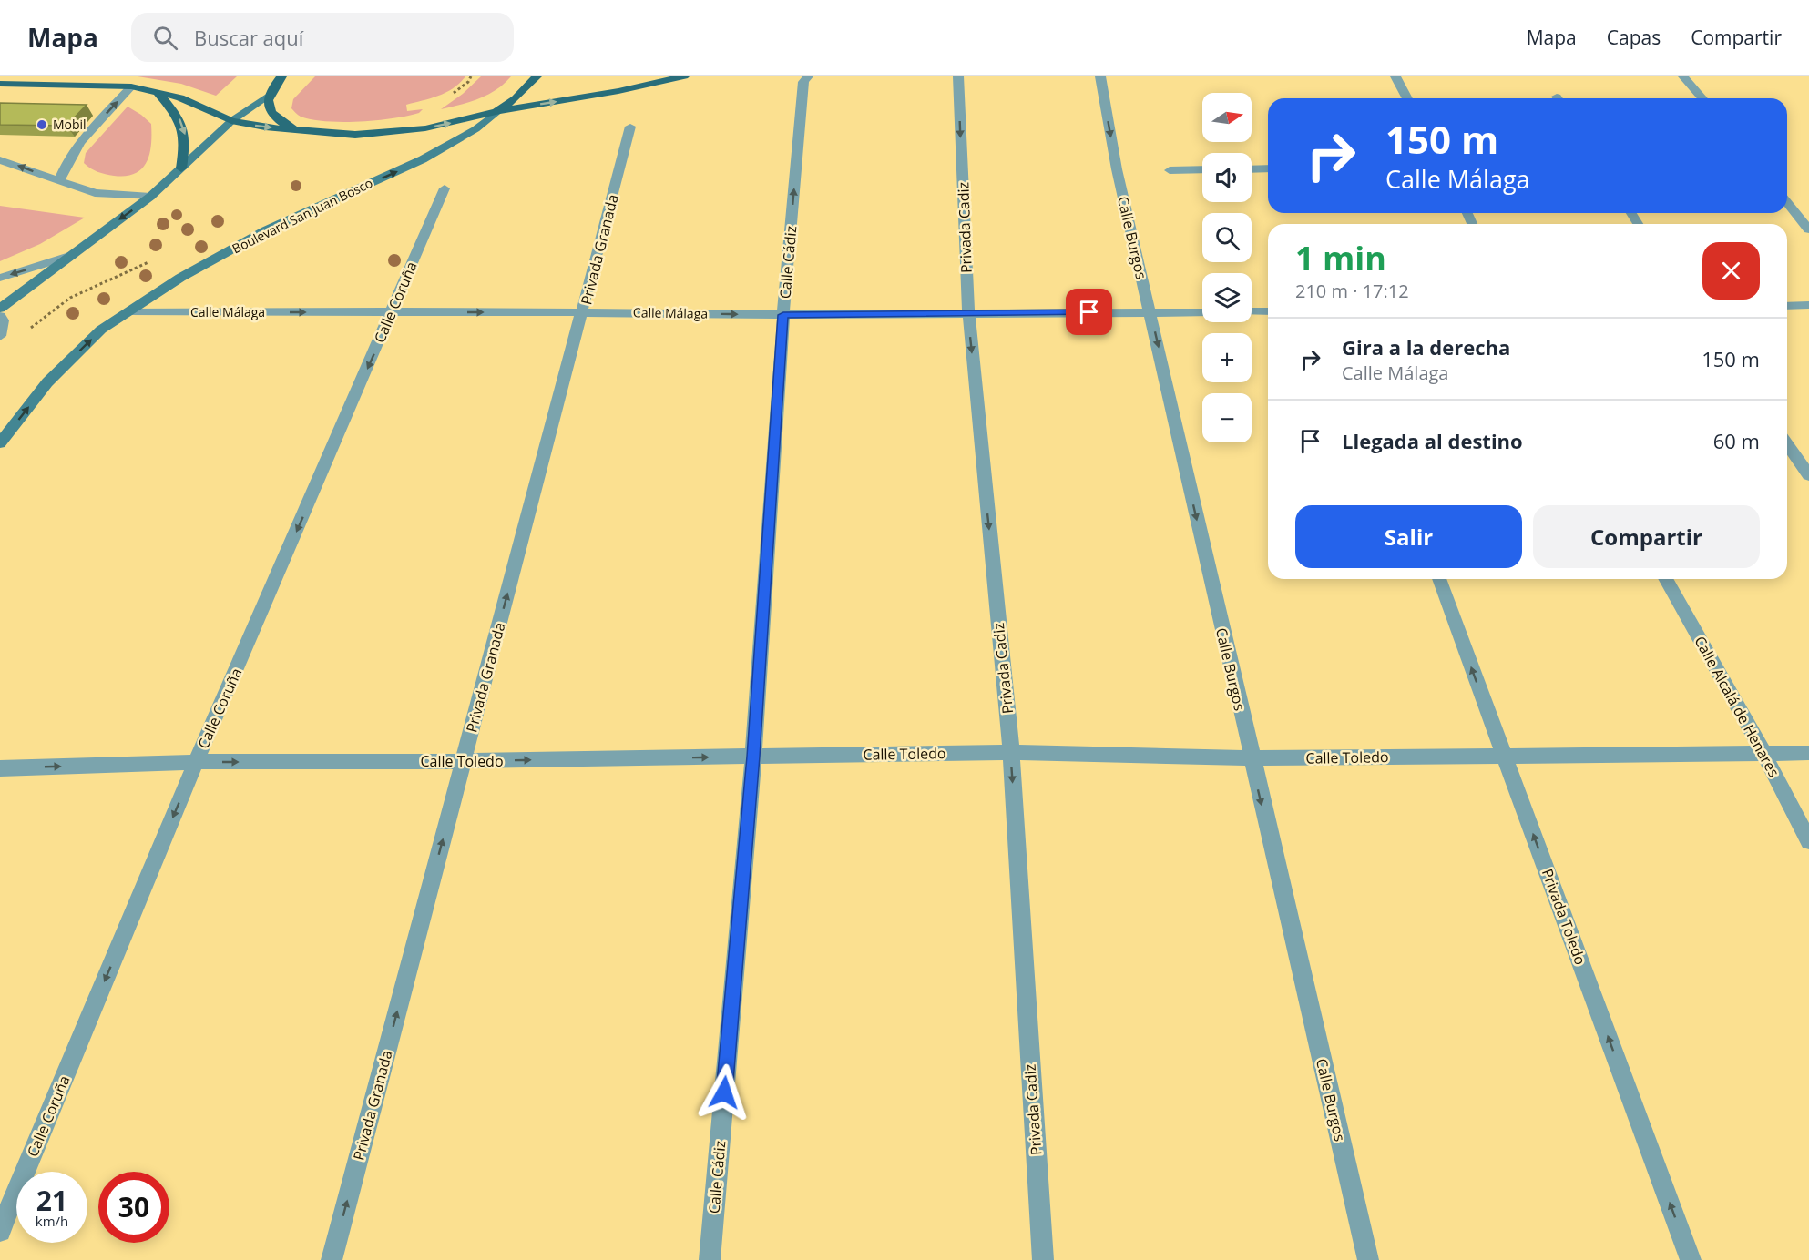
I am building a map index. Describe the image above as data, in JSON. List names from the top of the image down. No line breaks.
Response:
{"streets":{"street":["Boulevard San Juan Bosco","Privada Cadiz","Calle Burgos","Privada Granada","Calle Cádiz","Calle Coruña","Calle Málaga","Calle Alcalá de Henares","Calle Toledo","Privada Toledo"]},"crossings":[["Boulevard San Juan Bosco","Calle Málaga"],["Privada Cadiz","Calle Málaga"],["Privada Cadiz","Calle Toledo"],["Calle Burgos","Calle Málaga"],["Calle Burgos","Calle Toledo"],["Privada Granada","Calle Málaga"],["Privada Granada","Calle Toledo"],["Calle Cádiz","Calle Málaga"],["Calle Cádiz","Calle Toledo"],["Calle Coruña","Calle Málaga"],["Calle Coruña","Calle Toledo"],["Calle Alcalá de Henares","Calle Toledo"],["Calle Toledo","Privada Toledo"]],"one_way":["Privada Cadiz","Calle Burgos","Privada Granada","Calle Coruña","Calle Málaga","Calle Toledo","Privada Toledo"],"places":["Mobil"],"north":"right","page":{"header":"Mapa","search":"Buscar aquí","nav":["Mapa","Capas","Compartir"],"map_buttons":["+","−"],"turn":["150 m","Calle Málaga"],"heading":["1 min","210 m · 17:12"],"list":[{"name":"Gira a la derecha","note":"Calle Málaga","value":"150 m"},{"name":"Llegada al destino","value":"60 m"}],"buttons":["Salir","Compartir"],"speed":"21 km/h","limit":"30"}}
